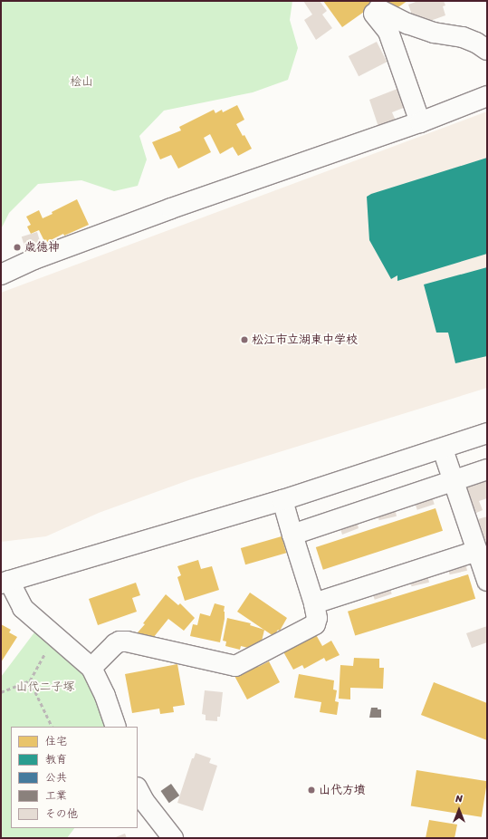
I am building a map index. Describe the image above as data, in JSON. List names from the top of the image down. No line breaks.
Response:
{"parks":["桧山","山代二子塚"],"places":["歳徳神","松江市立湖東中学校","山代方墳"],"legend":["住宅","教育","公共","工業","その他"],"north":"top"}
